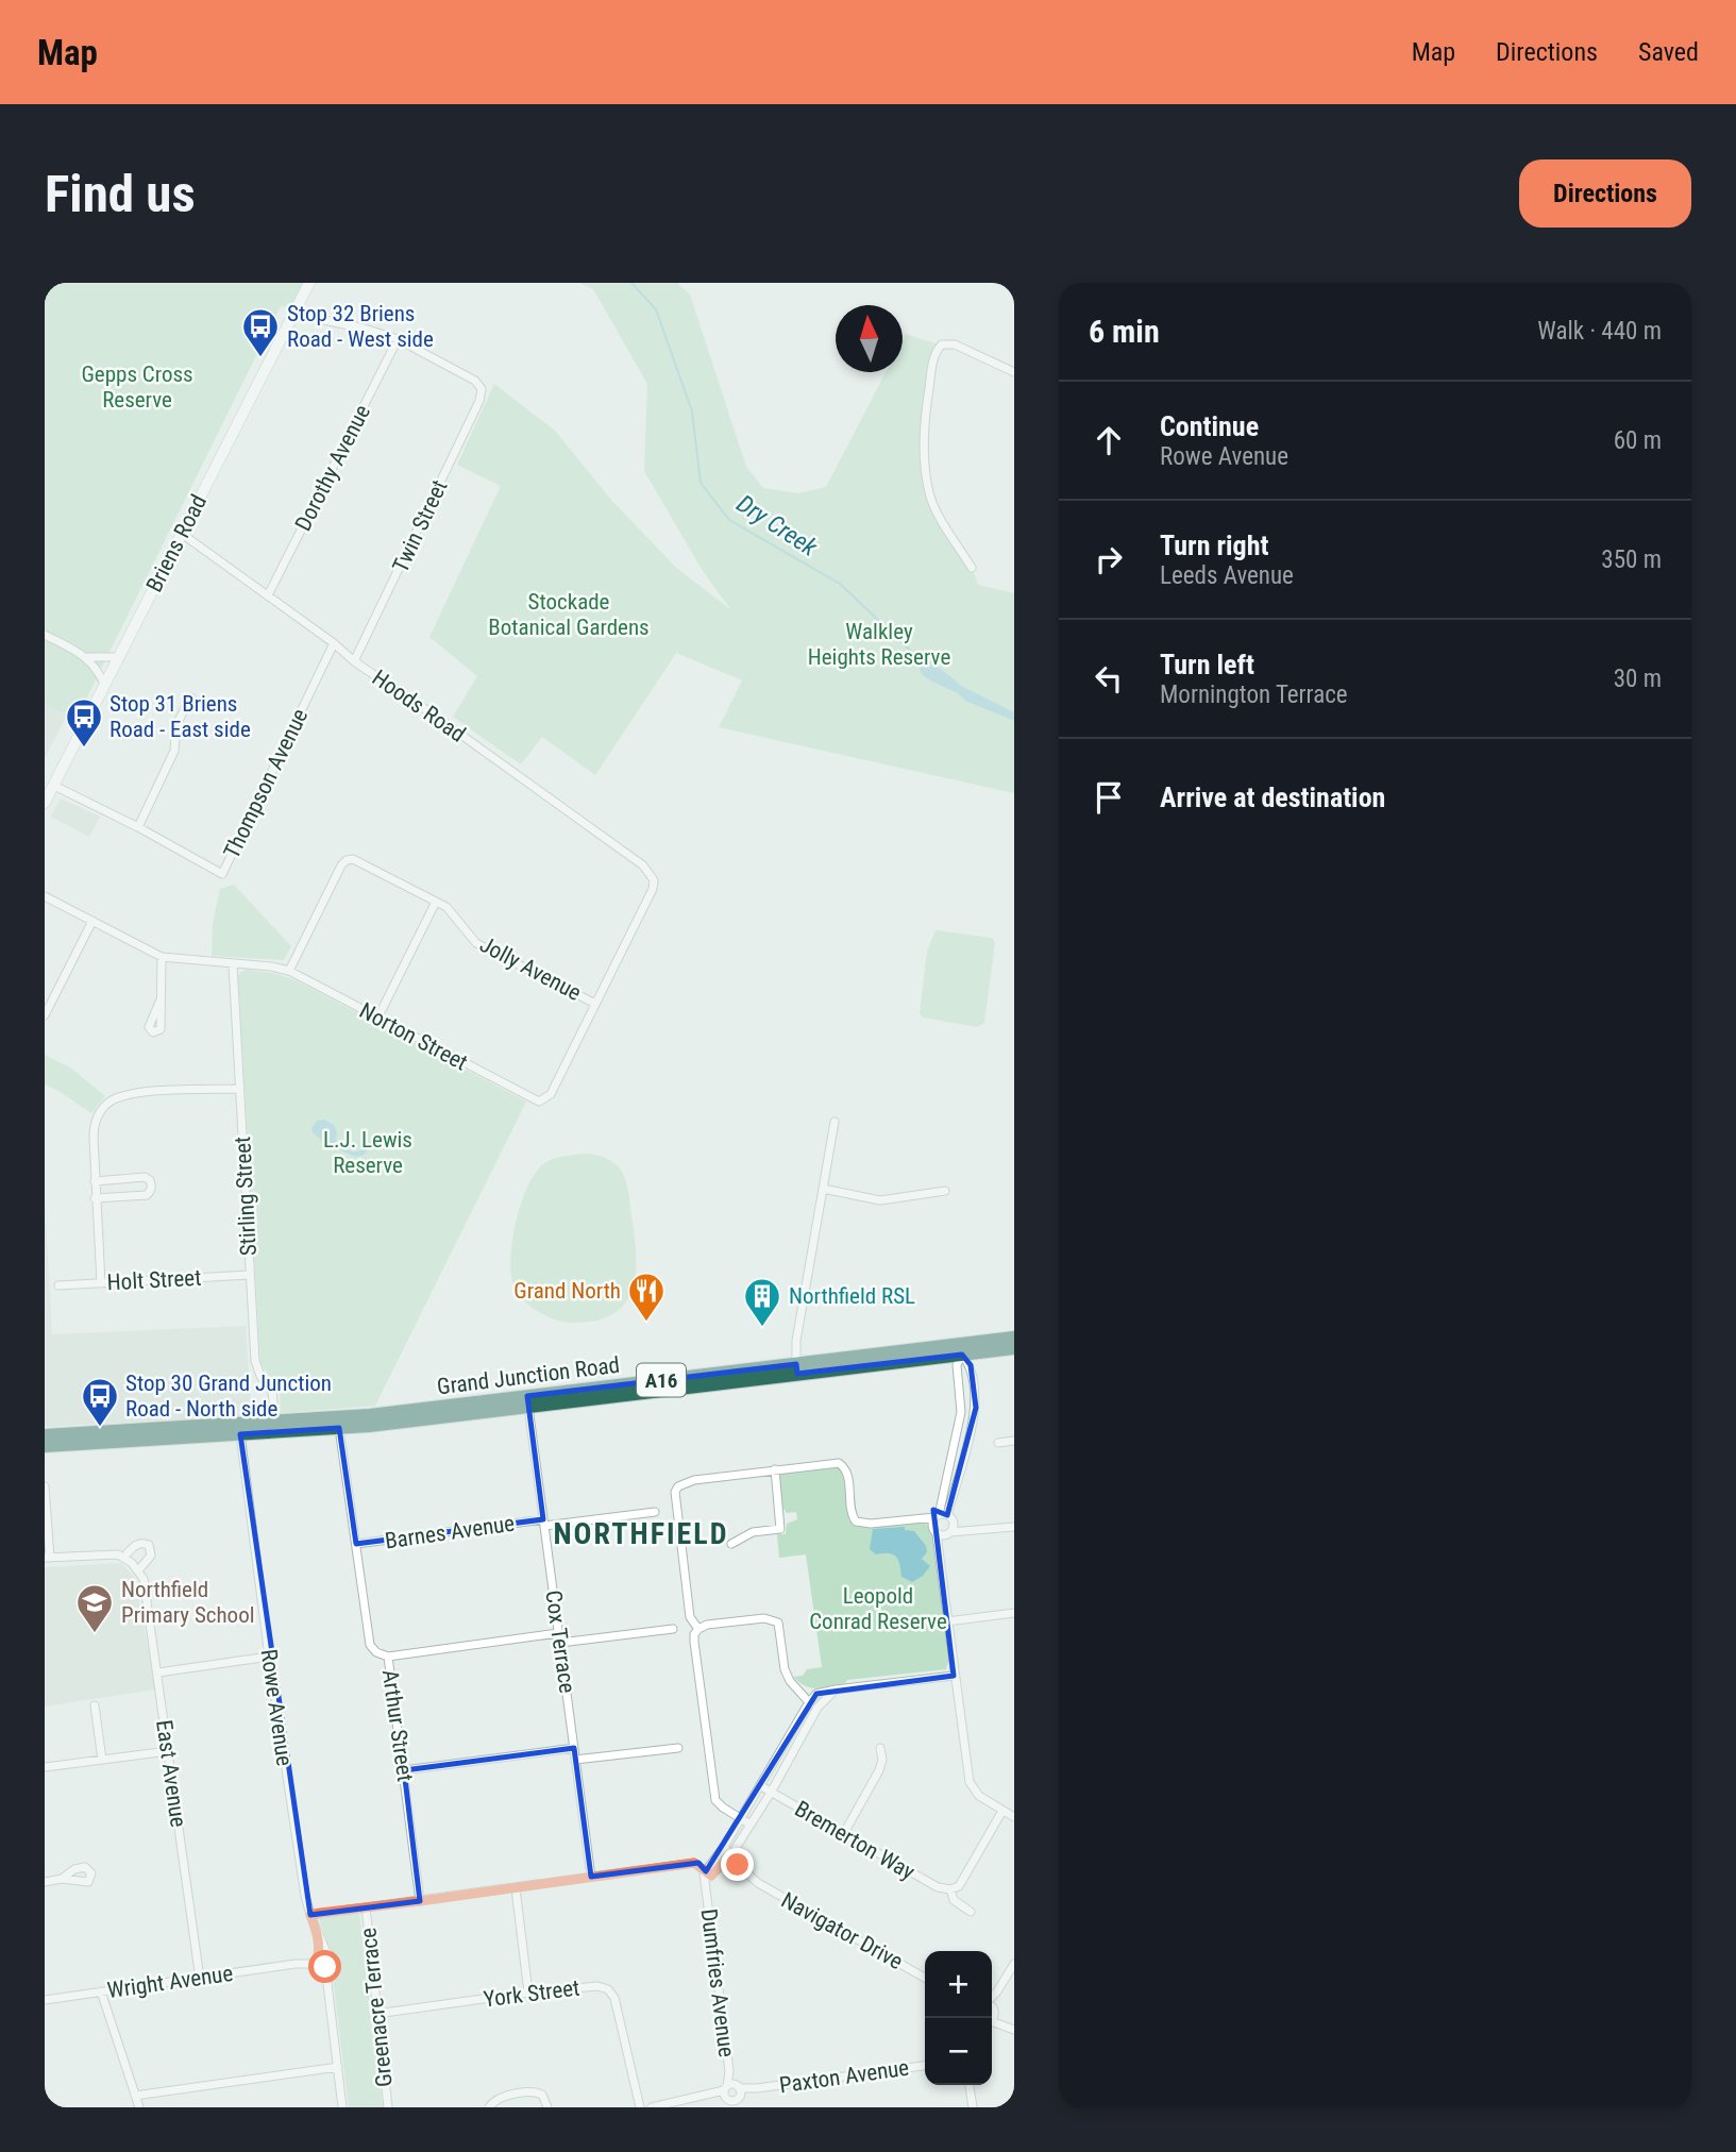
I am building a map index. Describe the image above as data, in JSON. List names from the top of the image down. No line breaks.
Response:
{"streets":{"highway":["Grand Junction Road","A16"],"main road":["Briens Road"],"street":["Dorothy Avenue","Twin Street","Hoods Road","Thompson Avenue","Jolly Avenue","Norton Street","Stirling Street","Holt Street","Barnes Avenue","Cox Terrace","Rowe Avenue","Arthur Street","East Avenue","Bremerton Way","Navigator Drive","Wright Avenue","Dumfries Avenue","York Street","Greenacre Terrace","Paxton Avenue"]},"crossings":[["Dorothy Avenue","Twin Street"],["Dorothy Avenue","Hoods Road"],["Twin Street","Hoods Road"],["Briens Road","Hoods Road"],["Briens Road","Thompson Avenue"],["Hoods Road","Thompson Avenue"],["Hoods Road","Jolly Avenue"],["Hoods Road","Norton Street"],["Jolly Avenue","Norton Street"],["Stirling Street","Holt Street"],["Stirling Street","Grand Junction Road"],["Grand Junction Road","Cox Terrace"],["Grand Junction Road","Rowe Avenue"],["Grand Junction Road","Arthur Street"],["Barnes Avenue","Cox Terrace"],["Barnes Avenue","Arthur Street"],["Rowe Avenue","Wright Avenue"],["East Avenue","Wright Avenue"],["Dumfries Avenue","Paxton Avenue"],["York Street","Greenacre Terrace"]],"districts":["NORTHFIELD"],"water":["Dry Creek"],"parks":["Gepps Cross Reserve","Stockade Botanical Gardens","Walkley Heights Reserve","L.J. Lewis Reserve","Leopold Conrad Reserve"],"places":{"bus stop":["Stop 32 Briens Road - West side","Stop 31 Briens Road - East side","Stop 30 Grand Junction Road - North side"],"restaurant":["Grand North"],"building":["Northfield RSL"],"school or university":["Northfield Primary School"]},"north":"top","page":{"header":"Map","nav":["Map","Directions","Saved"],"buttons":"Directions","title":"Find us","heading":["6 min","Walk · 440 m"],"list":[["Continue","Rowe Avenue","60 m"],["Turn right","Leeds Avenue","350 m"],["Turn left","Mornington Terrace","30 m"],"Arrive at destination"],"map_buttons":["+","−"]}}
